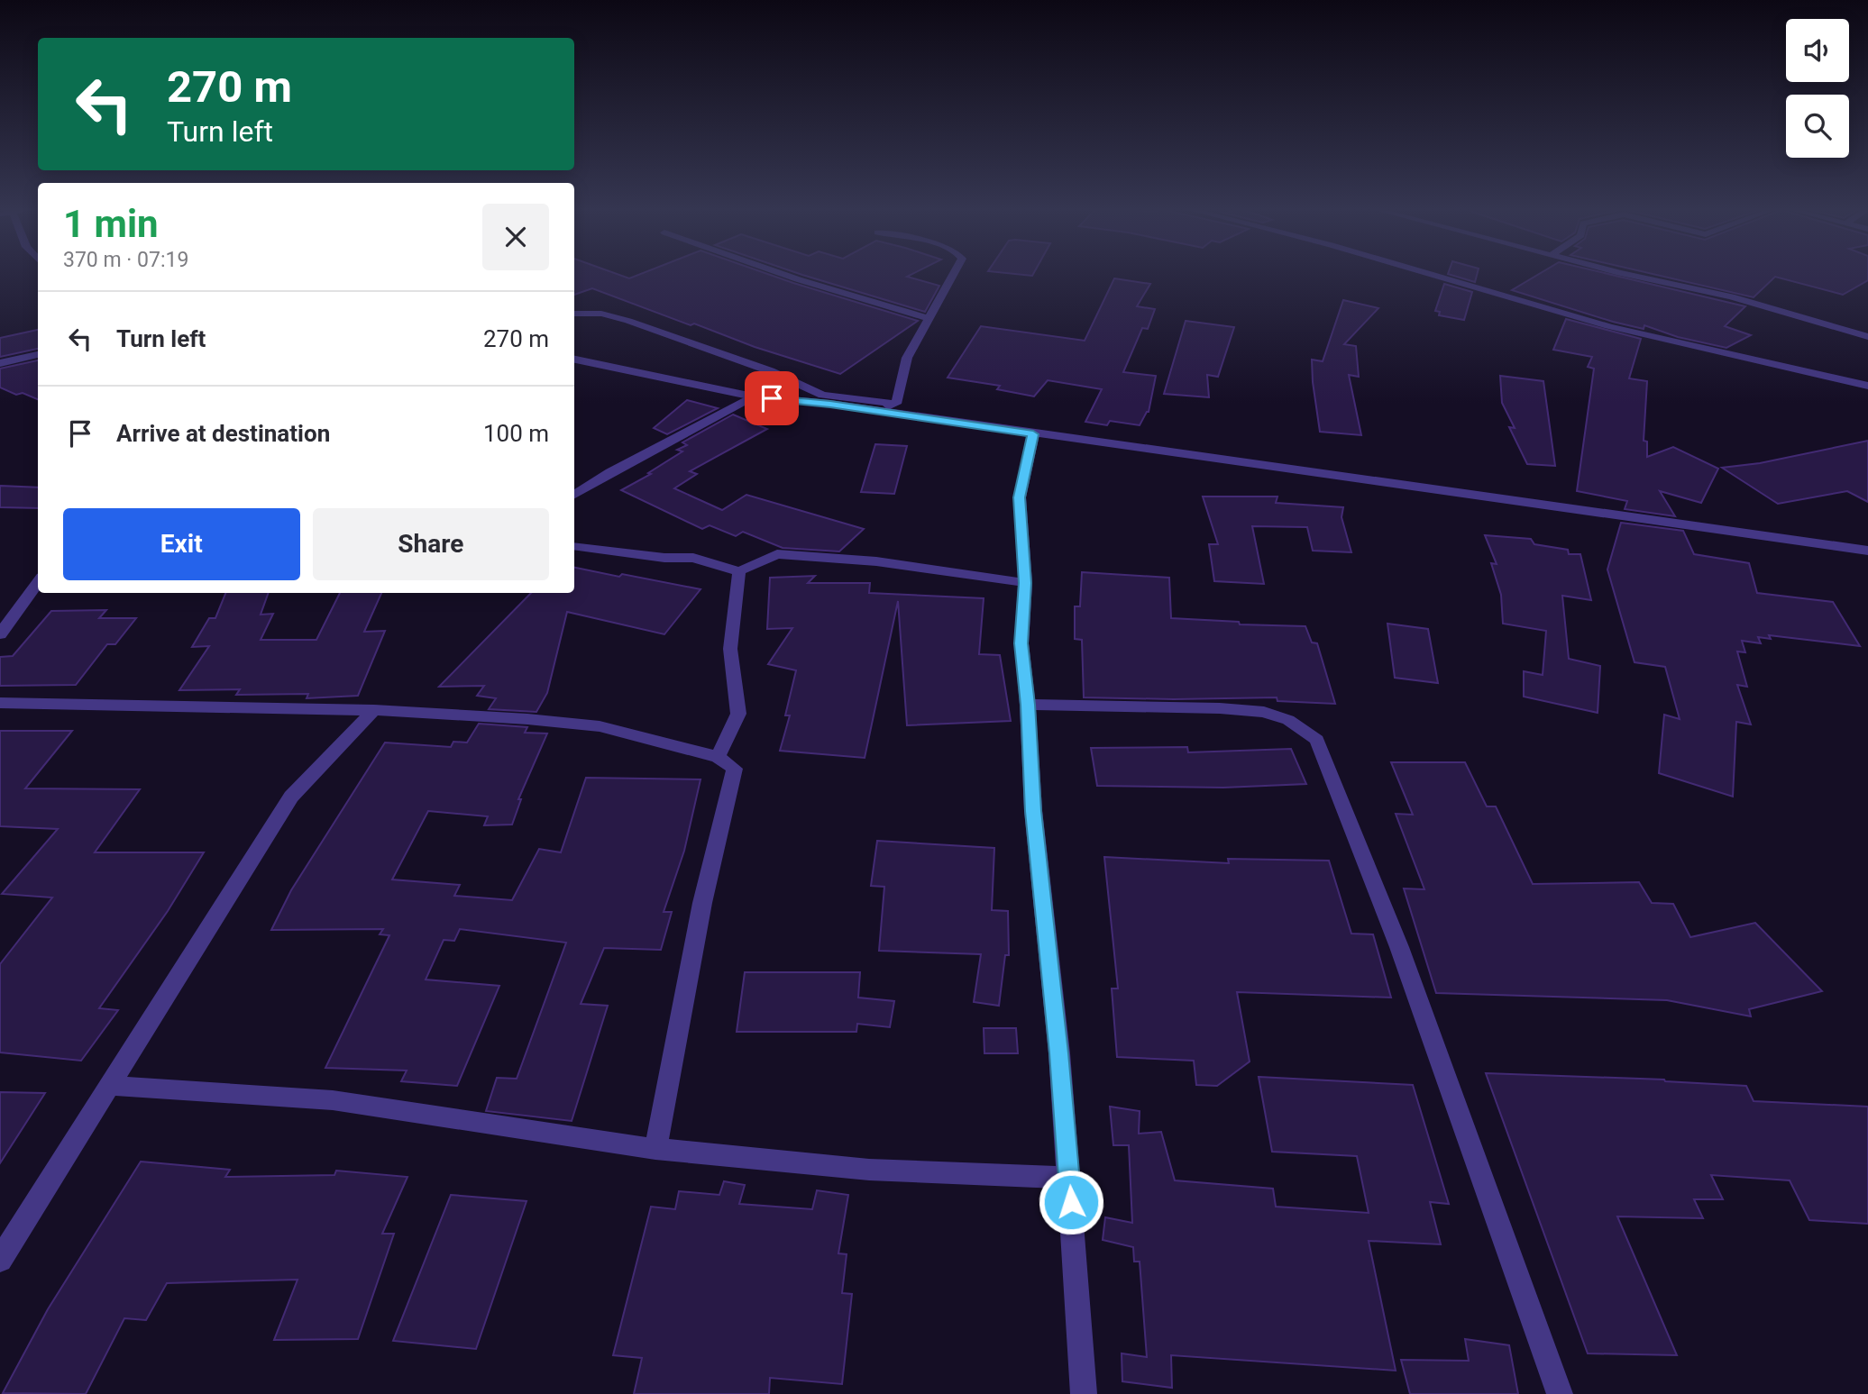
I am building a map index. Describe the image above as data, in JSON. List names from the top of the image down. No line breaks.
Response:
{"page":{"turn":["270 m","Turn left"],"heading":["1 min","370 m · 07:19"],"list":[{"name":"Turn left","value":"270 m"},{"name":"Arrive at destination","value":"100 m"}],"buttons":["Exit","Share"]}}
